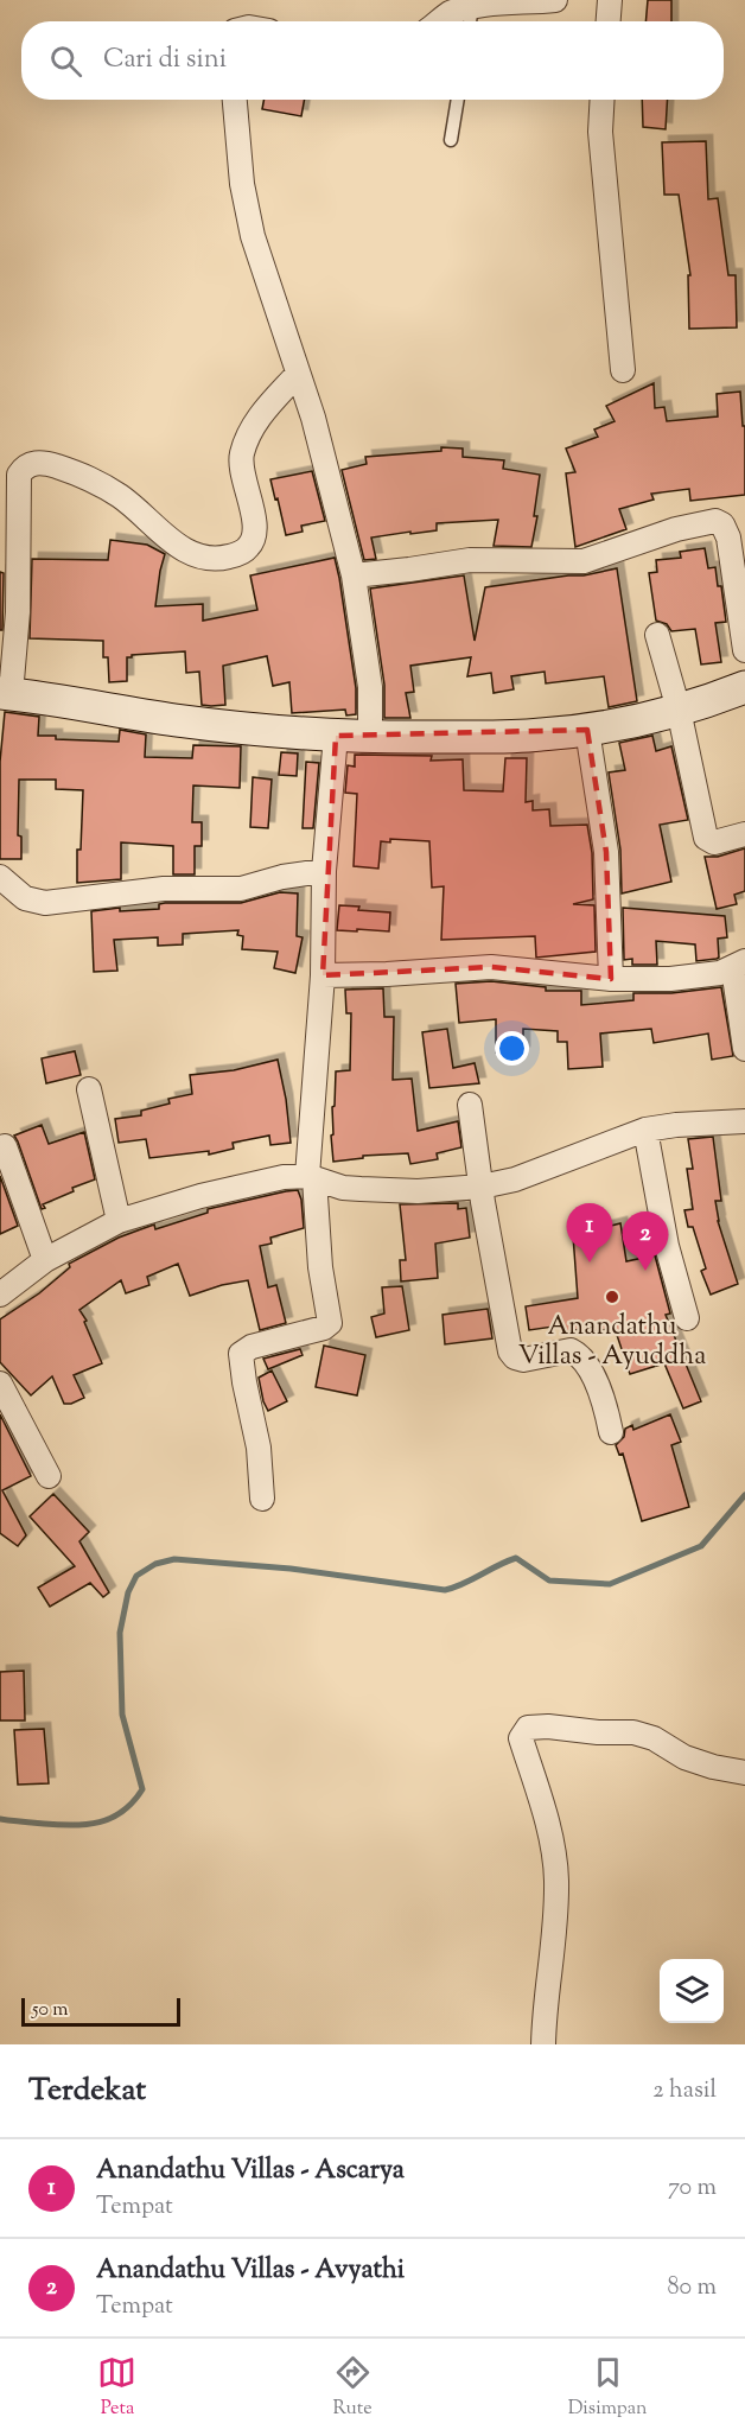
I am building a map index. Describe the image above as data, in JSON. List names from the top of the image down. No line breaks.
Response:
{"places":["Anandathu Villas - Ayuddha"],"scale_bar":"50 m","page":{"search":"Cari di sini","pins":["1","2"],"scale":"50 m","heading":["Terdekat","2 hasil"],"list":[{"mark":"1","name":"Anandathu Villas - Ascarya","note":"Tempat","value":"70 m"},{"mark":"2","name":"Anandathu Villas - Avyathi","note":"Tempat","value":"80 m"}],"nav":["Peta","Rute","Disimpan"]}}
